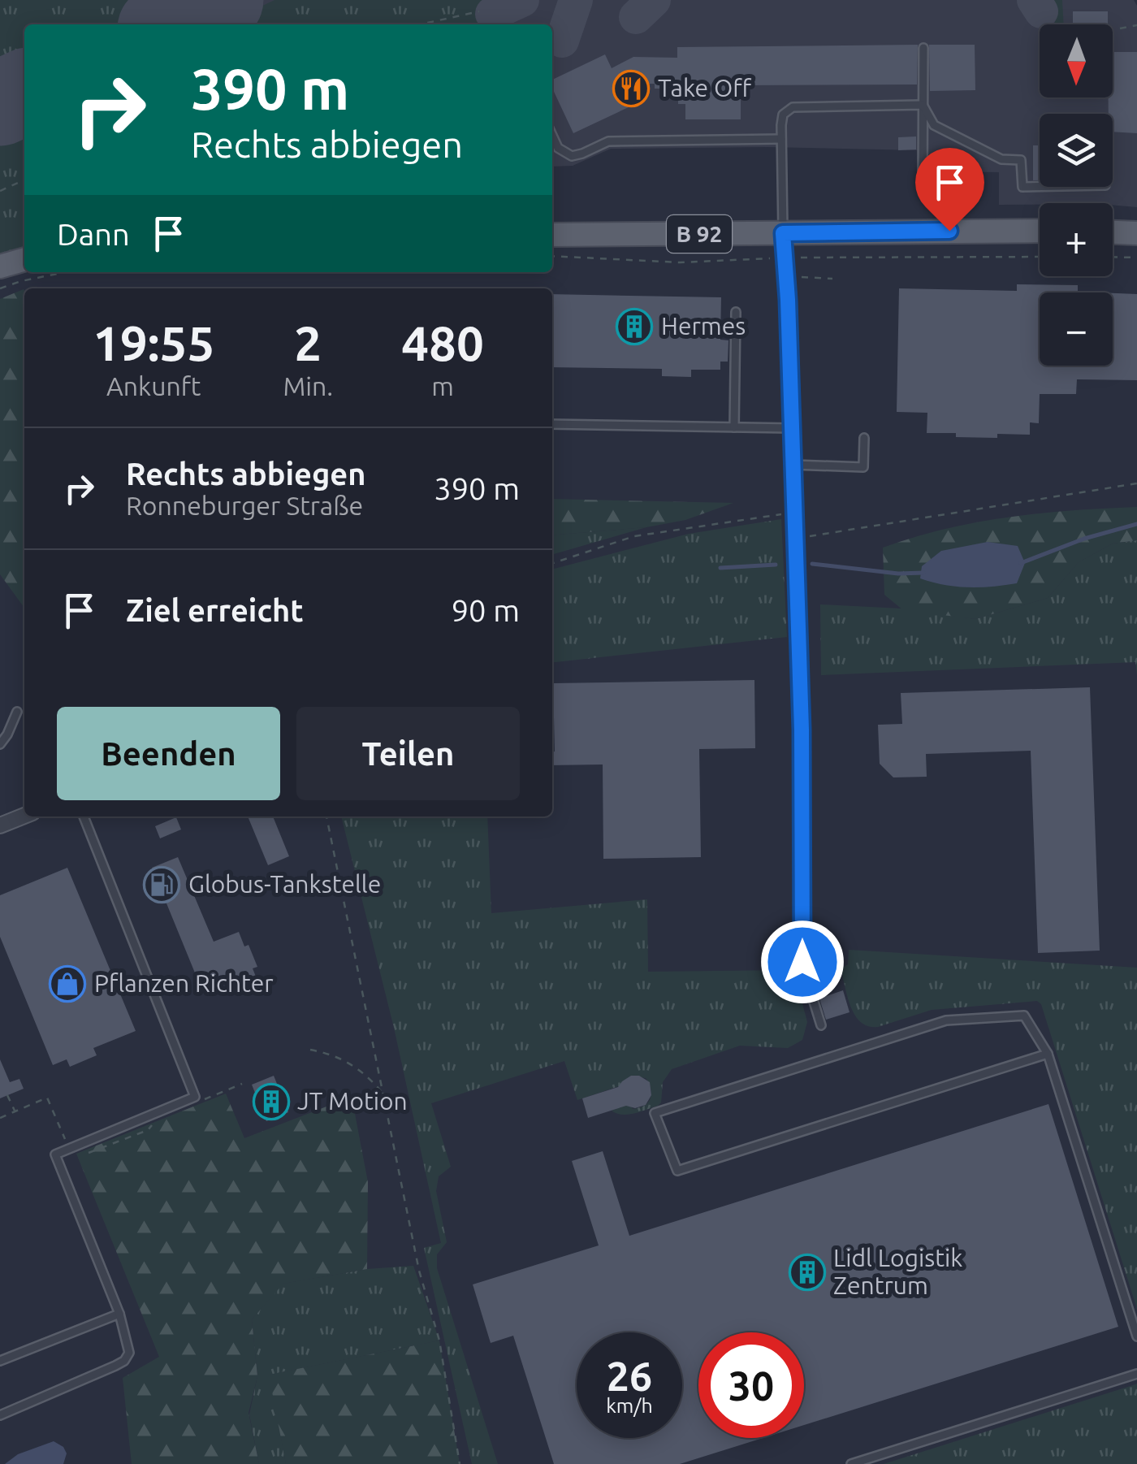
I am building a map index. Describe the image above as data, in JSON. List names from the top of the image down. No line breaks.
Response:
{"streets":{"main road":["B 92"]},"places":{"restaurant":["Take Off"],"building":["Hermes","JT Motion","Lidl Logistik Zentrum"],"fuel station":["Globus-Tankstelle"],"shop":["Pflanzen Richter"]},"north":"bottom","page":{"map_buttons":["+","−"],"turn":["390 m","Rechts abbiegen"],"then":"Dann","eta":["19:55","Ankunft","2","Min.","480","m"],"list":[{"name":"Rechts abbiegen","note":"Ronneburger Straße","value":"390 m"},{"name":"Ziel erreicht","value":"90 m"}],"buttons":["Beenden","Teilen"],"speed":"26 km/h","limit":"30"}}
